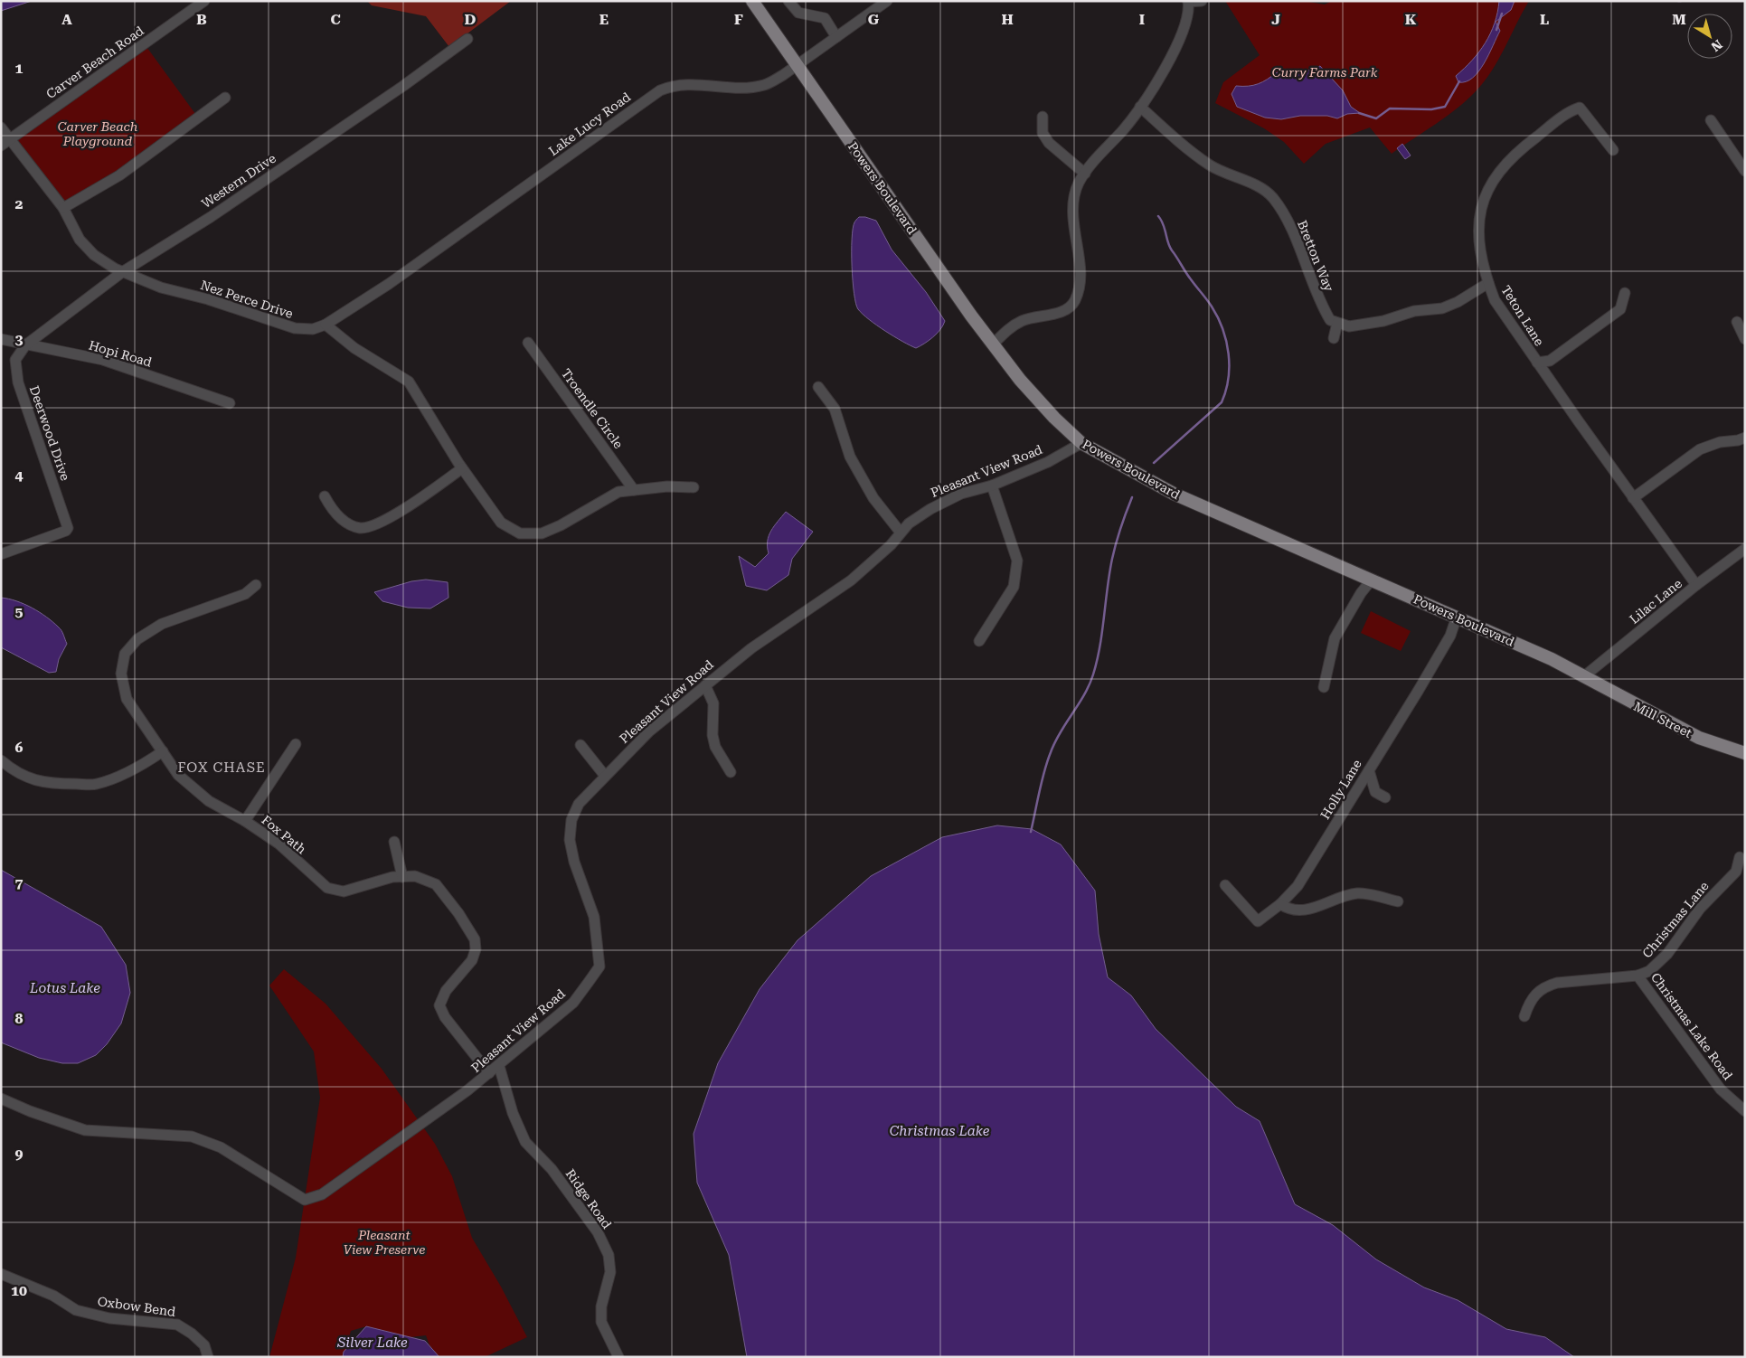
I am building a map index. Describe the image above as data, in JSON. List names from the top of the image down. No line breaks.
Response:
{"streets":{"main road":["Powers Boulevard","Mill Street"],"street":["Carver Beach Road","Lake Lucy Road","Western Drive","Bretton Way","Nez Perce Drive","Teton Lane","Hopi Road","Troendle Circle","Deerwood Drive","Pleasant View Road","Lilac Lane","Holly Lane","Fox Path","Christmas Lane","Christmas Lake Road","Ridge Road","Oxbow Bend"]},"crossings":[["Carver Beach Road","Nez Perce Drive"],["Lake Lucy Road","Powers Boulevard"],["Lake Lucy Road","Nez Perce Drive"],["Western Drive","Nez Perce Drive"],["Western Drive","Hopi Road"],["Western Drive","Deerwood Drive"],["Powers Boulevard","Pleasant View Road"],["Powers Boulevard","Lilac Lane"],["Powers Boulevard","Mill Street"],["Powers Boulevard","Holly Lane"],["Teton Lane","Lilac Lane"],["Hopi Road","Deerwood Drive"],["Pleasant View Road","Fox Path"],["Pleasant View Road","Ridge Road"],["Lilac Lane","Mill Street"],["Christmas Lane","Christmas Lake Road"]],"districts":["FOX CHASE"],"water":["Lotus Lake","Christmas Lake","Silver Lake"],"parks":["Curry Farms Park","Carver Beach Playground","Pleasant View Preserve"],"north":"bottom right","grid":{"columns":["A","B","C","D","E","F","G","H","I","J","K","L","M"],"rows":["1","2","3","4","5","6","7","8","9","10"]}}
